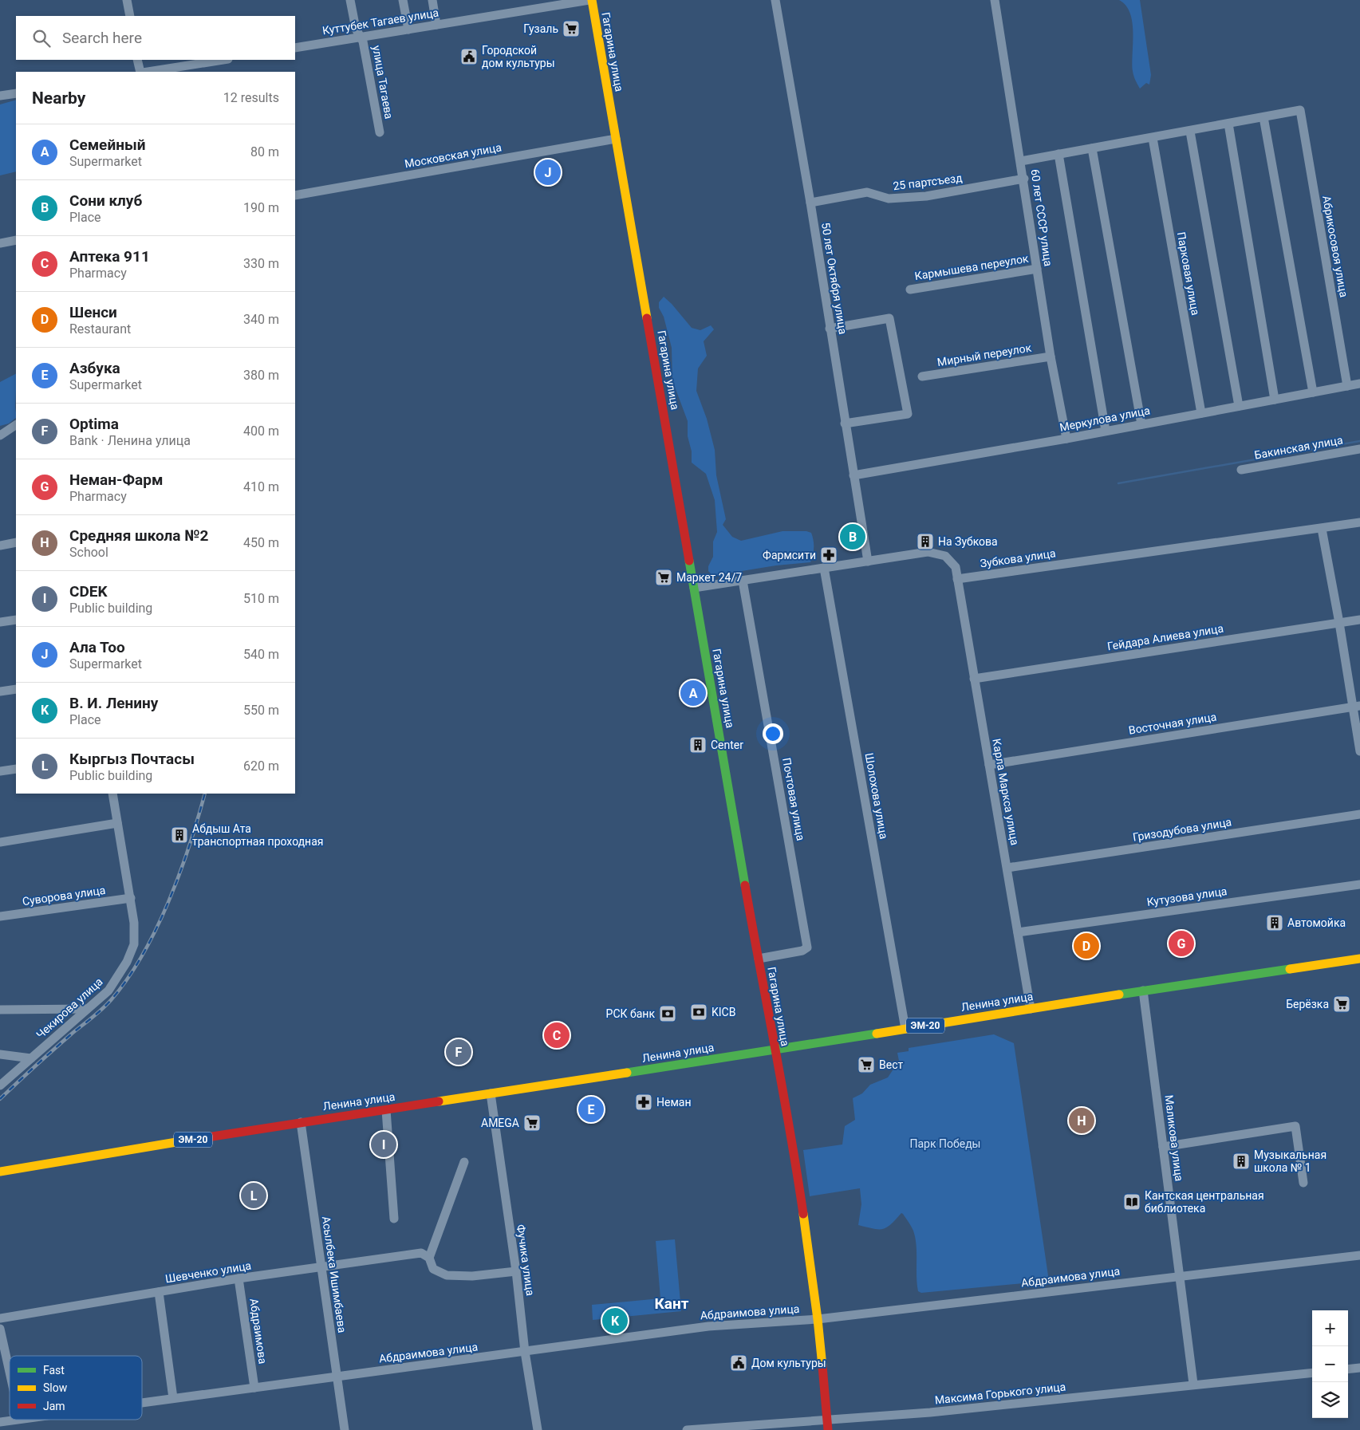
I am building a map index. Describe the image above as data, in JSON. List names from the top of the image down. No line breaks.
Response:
{"streets":{"street":["Куттубек Тагаев улица","Гагарина улица","улица Тагаева","Московская улица","25 партсъезд","60 лет СССР улица","Абрикосовоя улица","Кармышева переулок","Парковая улица","50 лет Октября улица","Мирный переулок","Меркулова улица","Бакинская улица","Зубкова улица","Гейдара Алиева улица","Восточная улица","Карла Маркса улица","Шолохова улица","Почтовая улица","Гризодубова улица","Суворова улица","Кутузова улица","Ленина улица","Чекирова улица","ЭМ-20","Маликова улица","Фучика улица","Шевченко улица","Асылбека Ишимбаева","Абдраимова улица","Абдраимова","Максима Горького улица"]},"crossings":[["Куттубек Тагаев улица","Гагарина улица"],["Куттубек Тагаев улица","улица Тагаева"],["Гагарина улица","Московская улица"],["Гагарина улица","Почтовая улица"],["Гагарина улица","Ленина улица"],["Гагарина улица","Абдраимова улица"],["Гагарина улица","Максима Горького улица"],["25 партсъезд","60 лет СССР улица"],["25 партсъезд","50 лет Октября улица"],["60 лет СССР улица","Кармышева переулок"],["60 лет СССР улица","Мирный переулок"],["60 лет СССР улица","Меркулова улица"],["Абрикосовоя улица","Меркулова улица"],["Парковая улица","Меркулова улица"],["50 лет Октября улица","Меркулова улица"],["Зубкова улица","Карла Маркса улица"],["Гейдара Алиева улица","Карла Маркса улица"],["Восточная улица","Карла Маркса улица"],["Карла Маркса улица","Гризодубова улица"],["Карла Маркса улица","Кутузова улица"],["Карла Маркса улица","Ленина улица"],["Шолохова улица","Ленина улица"],["Суворова улица","Чекирова улица"],["Ленина улица","Маликова улица"],["Ленина улица","Фучика улица"],["Ленина улица","Асылбека Ишимбаева"],["Маликова улица","Абдраимова улица"],["Маликова улица","Максима Горького улица"],["Фучика улица","Абдраимова улица"],["Шевченко улица","Асылбека Ишимбаева"],["Шевченко улица","Абдраимова"],["Асылбека Ишимбаева","Абдраимова улица"],["Абдраимова улица","Абдраимова"]],"districts":["Кант"],"parks":["Парк Победы"],"places":{"supermarket":["Гузаль","Маркет 24/7","Берёзка","Вест","AMEGA"],"public building":["Городской дом культуры","Дом культуры"],"building":["На Зубкова","Center","Абдыш Ата транспортная проходная","Автомойка","Музыкальная школа № 1"],"pharmacy":["Фармсити","Неман"],"bank":["KICB","РСК банк"],"library":["Кантская центральная библиотека"]},"legend":["Fast","Slow","Jam"],"page":{"search":"Search here","heading":["Nearby","12 results"],"list":[{"mark":"A","name":"Семейный","note":"Supermarket","value":"80 m"},{"mark":"B","name":"Сони клуб","note":"Place","value":"190 m"},{"mark":"C","name":"Аптека 911","note":"Pharmacy","value":"330 m"},{"mark":"D","name":"Шенси","note":"Restaurant","value":"340 m"},{"mark":"E","name":"Азбука","note":"Supermarket","value":"380 m"},{"mark":"F","name":"Optima","note":"Bank · Ленина улица","value":"400 m"},{"mark":"G","name":"Неман-Фарм","note":"Pharmacy","value":"410 m"},{"mark":"H","name":"Средняя школа №2","note":"School","value":"450 m"},{"mark":"I","name":"CDEK","note":"Public building","value":"510 m"},{"mark":"J","name":"Ала Тоо","note":"Supermarket","value":"540 m"},{"mark":"K","name":"В. И. Ленину","note":"Place","value":"550 m"},{"mark":"L","name":"Кыргыз Почтасы","note":"Public building","value":"620 m"}],"pins":["J","B","A","G","D","C","F","E","H","I","L","K"],"map_buttons":["+","−"]}}
